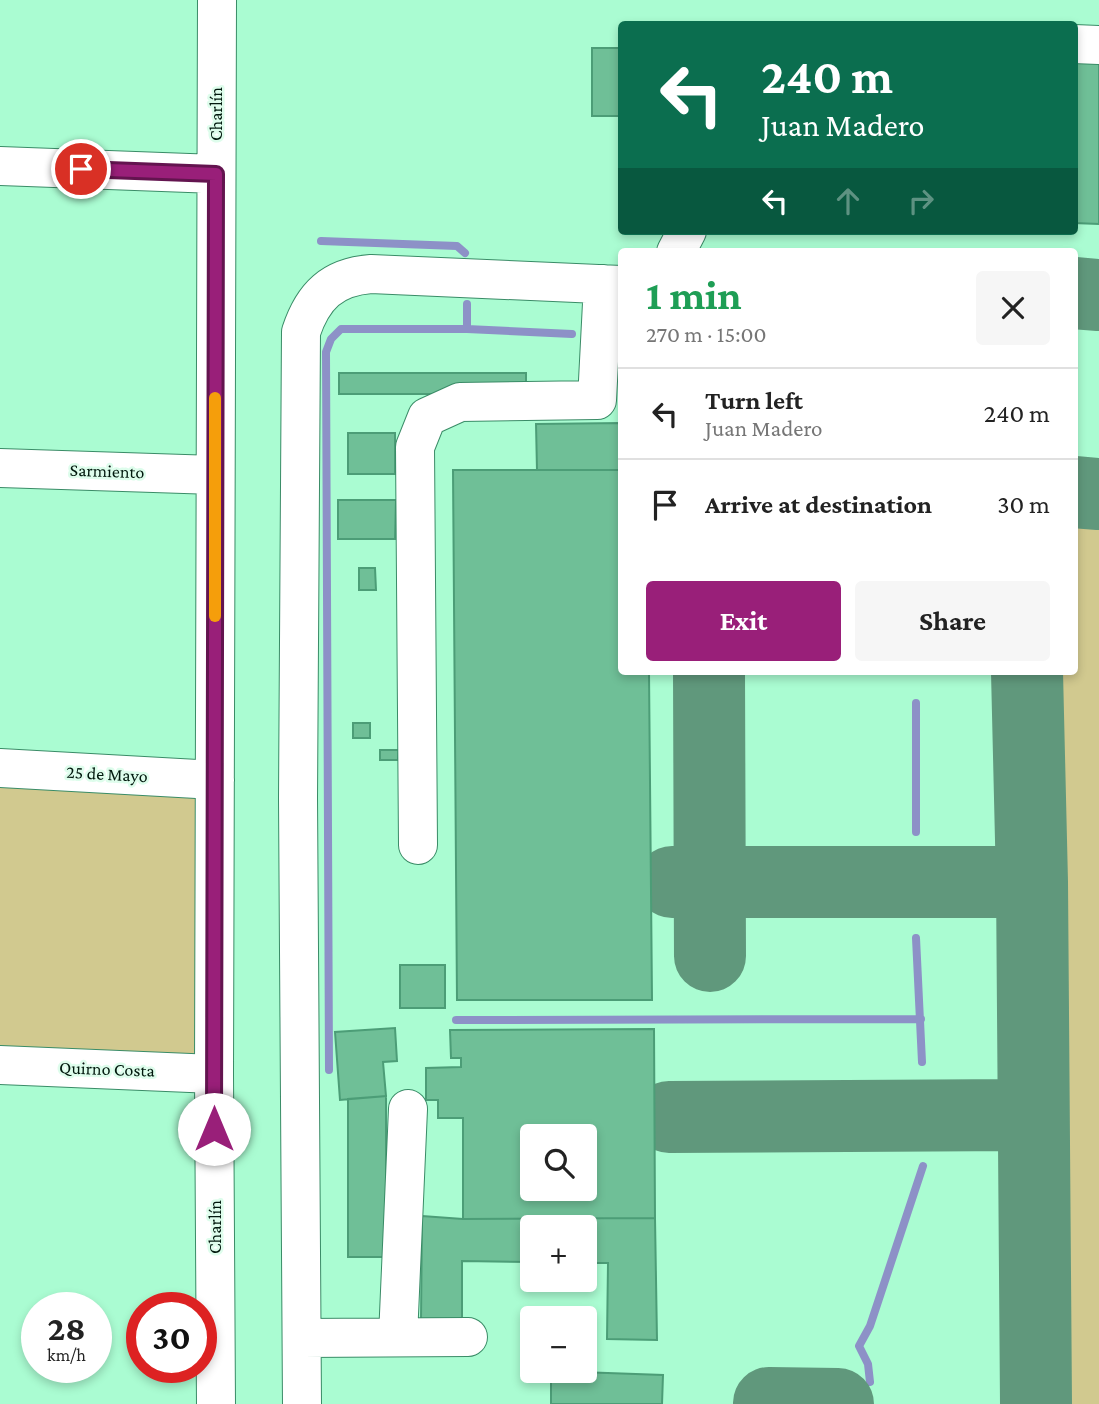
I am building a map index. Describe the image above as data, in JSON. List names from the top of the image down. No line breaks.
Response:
{"streets":{"street":["Charlín","Sarmiento","25 de Mayo","Quirno Costa"]},"crossings":[["Charlín","Sarmiento"],["Charlín","25 de Mayo"],["Charlín","Quirno Costa"]],"page":{"turn":["240 m","Juan Madero"],"heading":["1 min","270 m · 15:00"],"list":[{"name":"Turn left","note":"Juan Madero","value":"240 m"},{"name":"Arrive at destination","value":"30 m"}],"buttons":["Exit","Share"],"map_buttons":["+","−"],"speed":"28 km/h","limit":"30"}}
